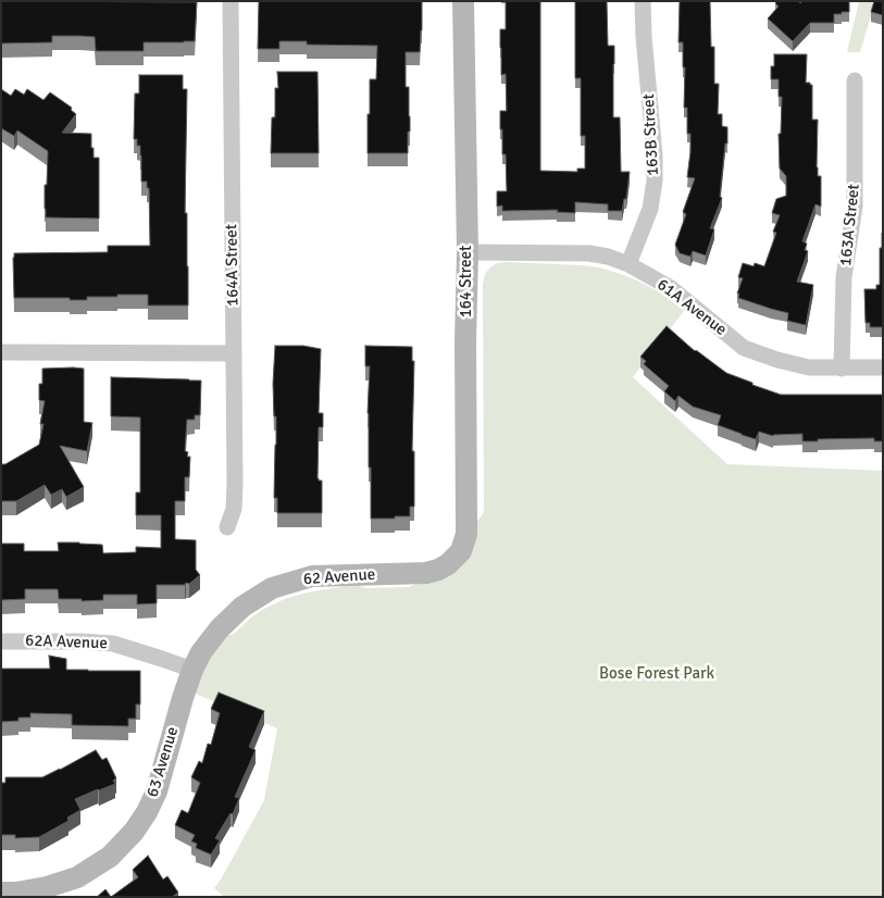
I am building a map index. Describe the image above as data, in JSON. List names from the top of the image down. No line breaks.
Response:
{"streets":{"street":["163B Street","163A Street","164A Street","164 Street","61A Avenue","62 Avenue","62A Avenue","63 Avenue"]},"crossings":[["163B Street","61A Avenue"],["163A Street","61A Avenue"],["164 Street","61A Avenue"],["164 Street","62 Avenue"],["62 Avenue","62A Avenue"],["62 Avenue","63 Avenue"],["62A Avenue","63 Avenue"]],"parks":["Bose Forest Park"]}
